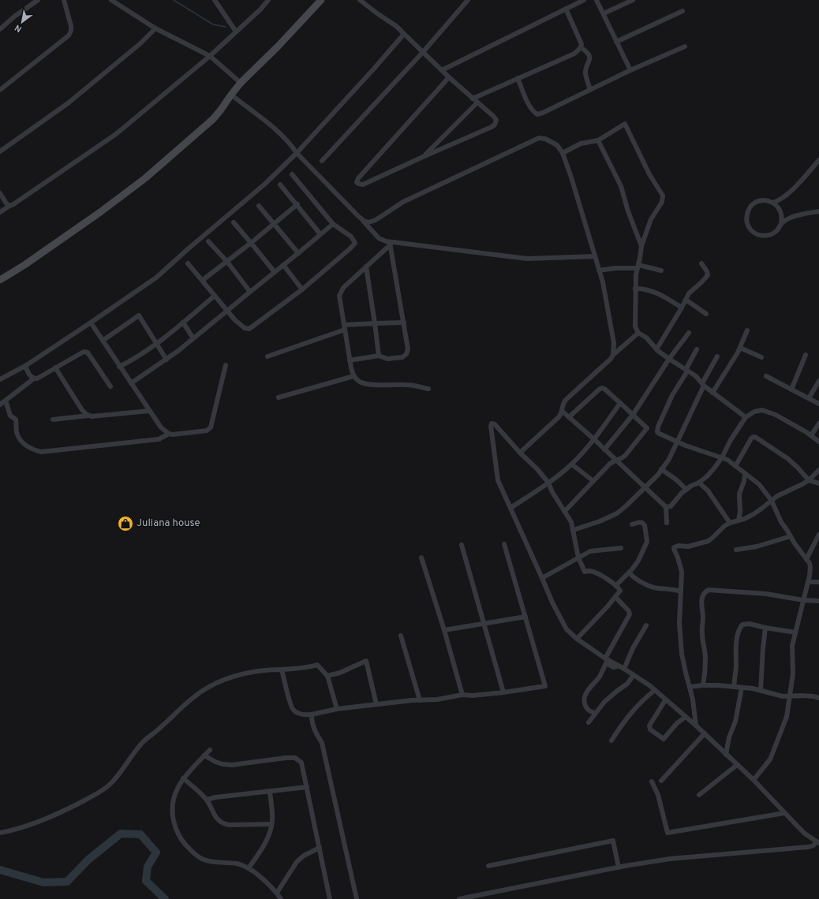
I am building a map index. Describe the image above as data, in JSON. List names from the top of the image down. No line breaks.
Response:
{"places":{"shop":["Juliana house"]},"north":"bottom left"}
